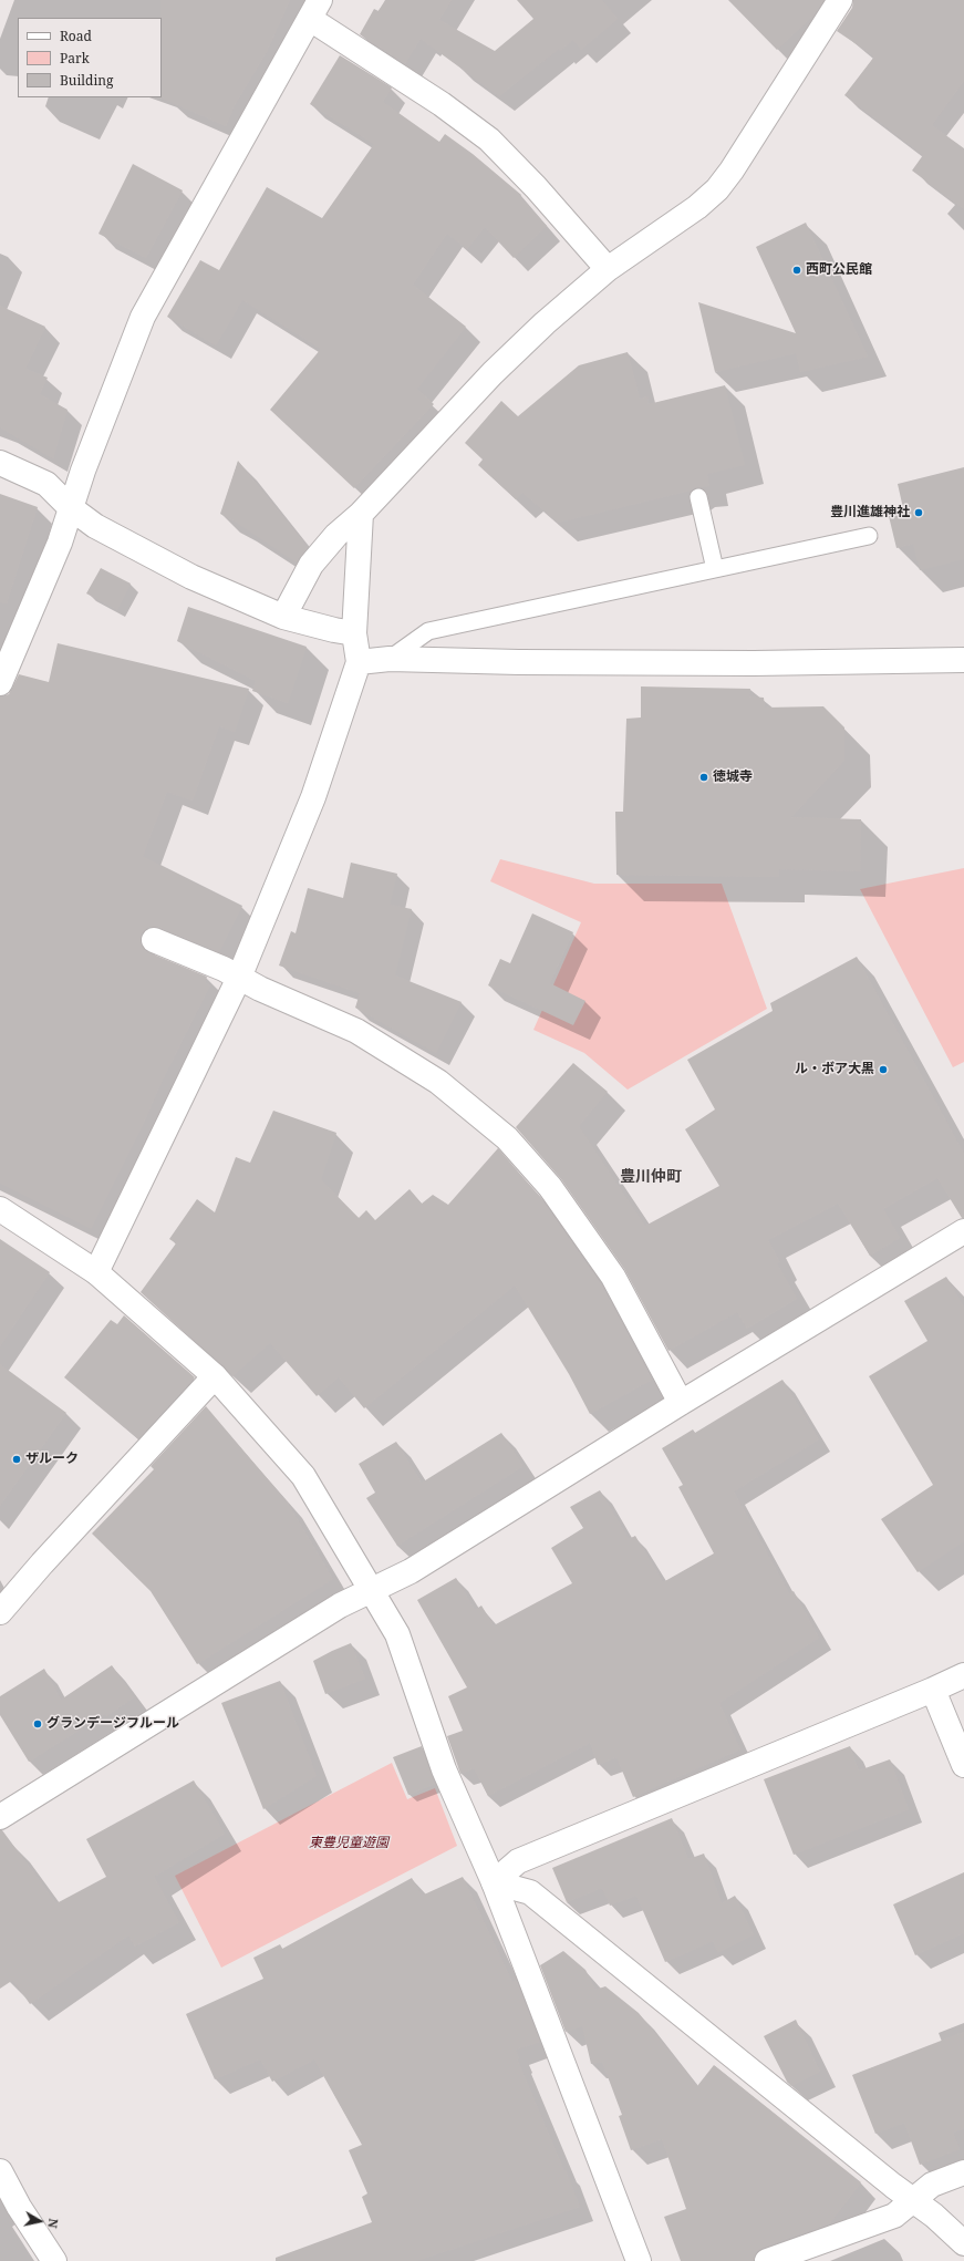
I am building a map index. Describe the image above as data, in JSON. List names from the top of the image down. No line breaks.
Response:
{"districts":["豊川仲町"],"parks":["東豊児童遊園"],"places":["西町公民館","豊川進雄神社","徳城寺","ル・ボア大黒","ザルーク","グランデージフルール"],"legend":["Road","Park","Building"],"north":"right"}
